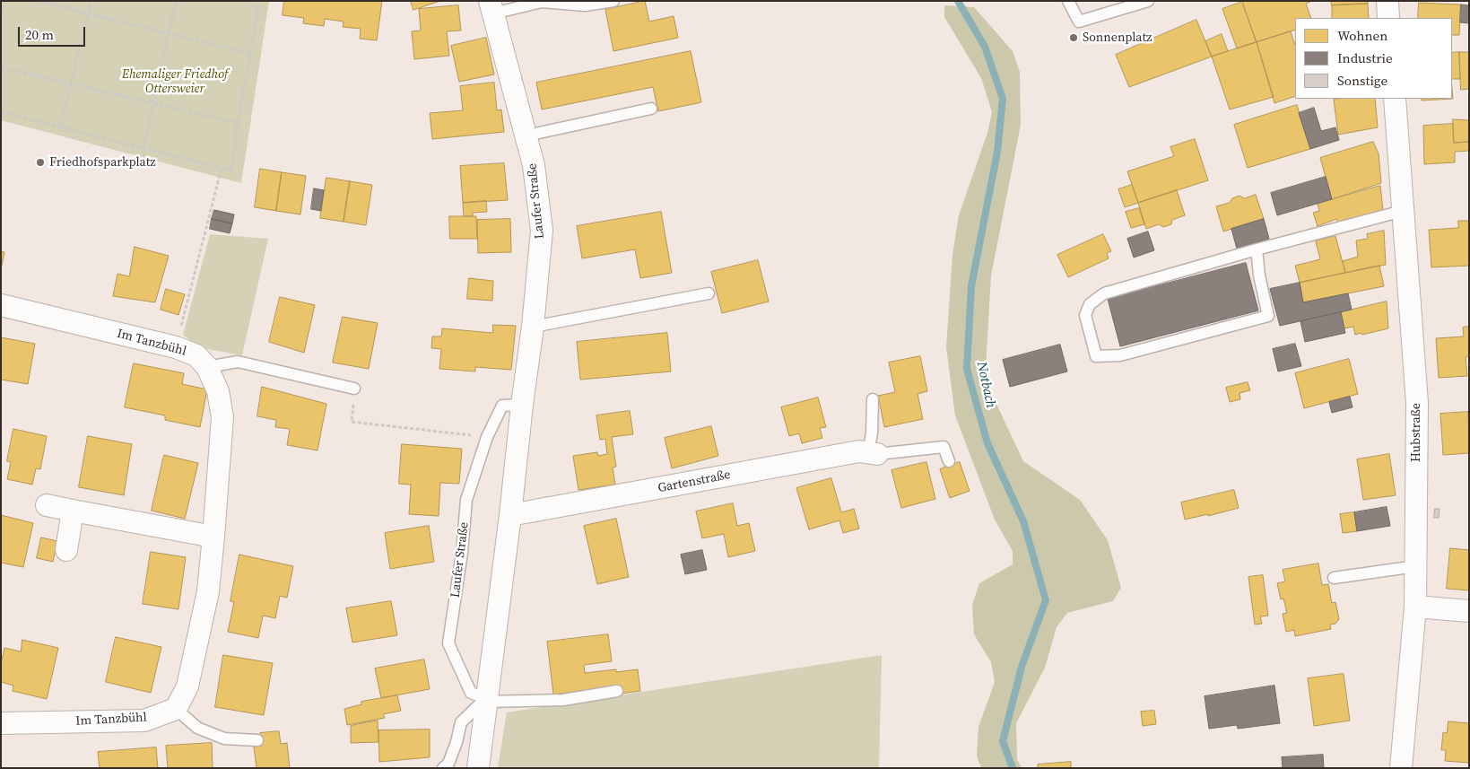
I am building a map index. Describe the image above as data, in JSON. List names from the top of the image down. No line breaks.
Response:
{"streets":{"street":["Laufer Straße","Im Tanzbühl","Hubstraße","Gartenstraße"]},"crossings":[["Laufer Straße","Gartenstraße"]],"water":["Notbach"],"parks":["Ehemaliger Friedhof Ottersweier"],"places":["Sonnenplatz","Friedhofsparkplatz"],"legend":["Wohnen","Industrie","Sonstige"],"scale_bar":"20 m"}
